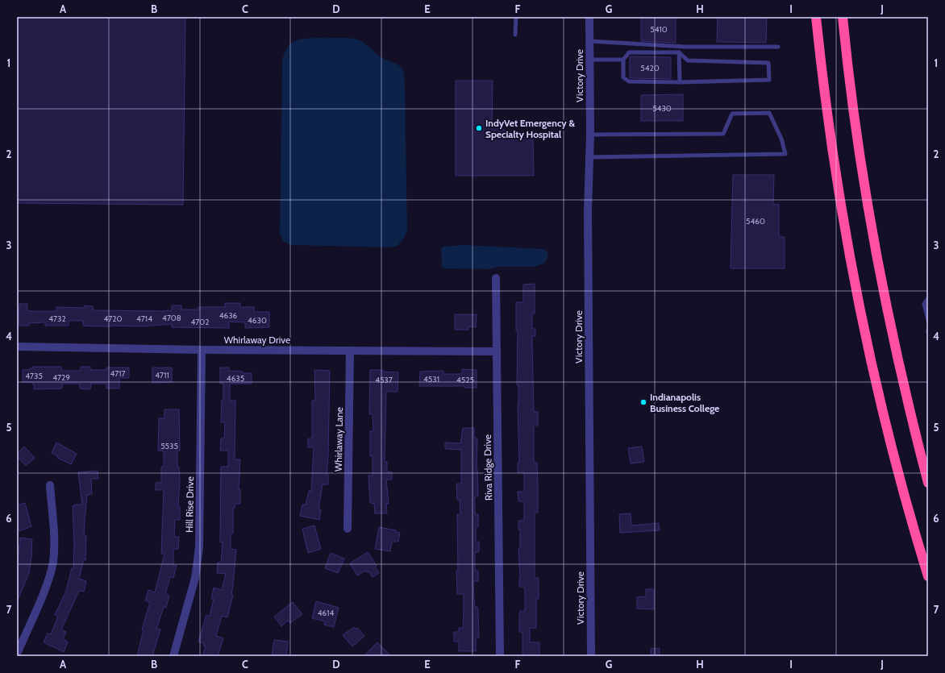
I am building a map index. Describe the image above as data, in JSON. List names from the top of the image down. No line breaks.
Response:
{"streets":{"street":["Victory Drive","Whirlaway Drive","Whirlaway Lane","Riva Ridge Drive","Hill Rise Drive"]},"crossings":[["Whirlaway Drive","Whirlaway Lane"],["Whirlaway Drive","Riva Ridge Drive"],["Whirlaway Drive","Hill Rise Drive"]],"places":["IndyVet Emergency & Specialty Hospital","Indianapolis Business College"],"house_numbers":["5410","5420","5430","5460","4636","4708","4732","4720","4714","4630","4702","4717","4711","4735","4729","4635","4531","4537","4525","5535","4614"],"grid":{"columns":["A","B","C","D","E","F","G","H","I","J"],"rows":["1","2","3","4","5","6","7"]}}
